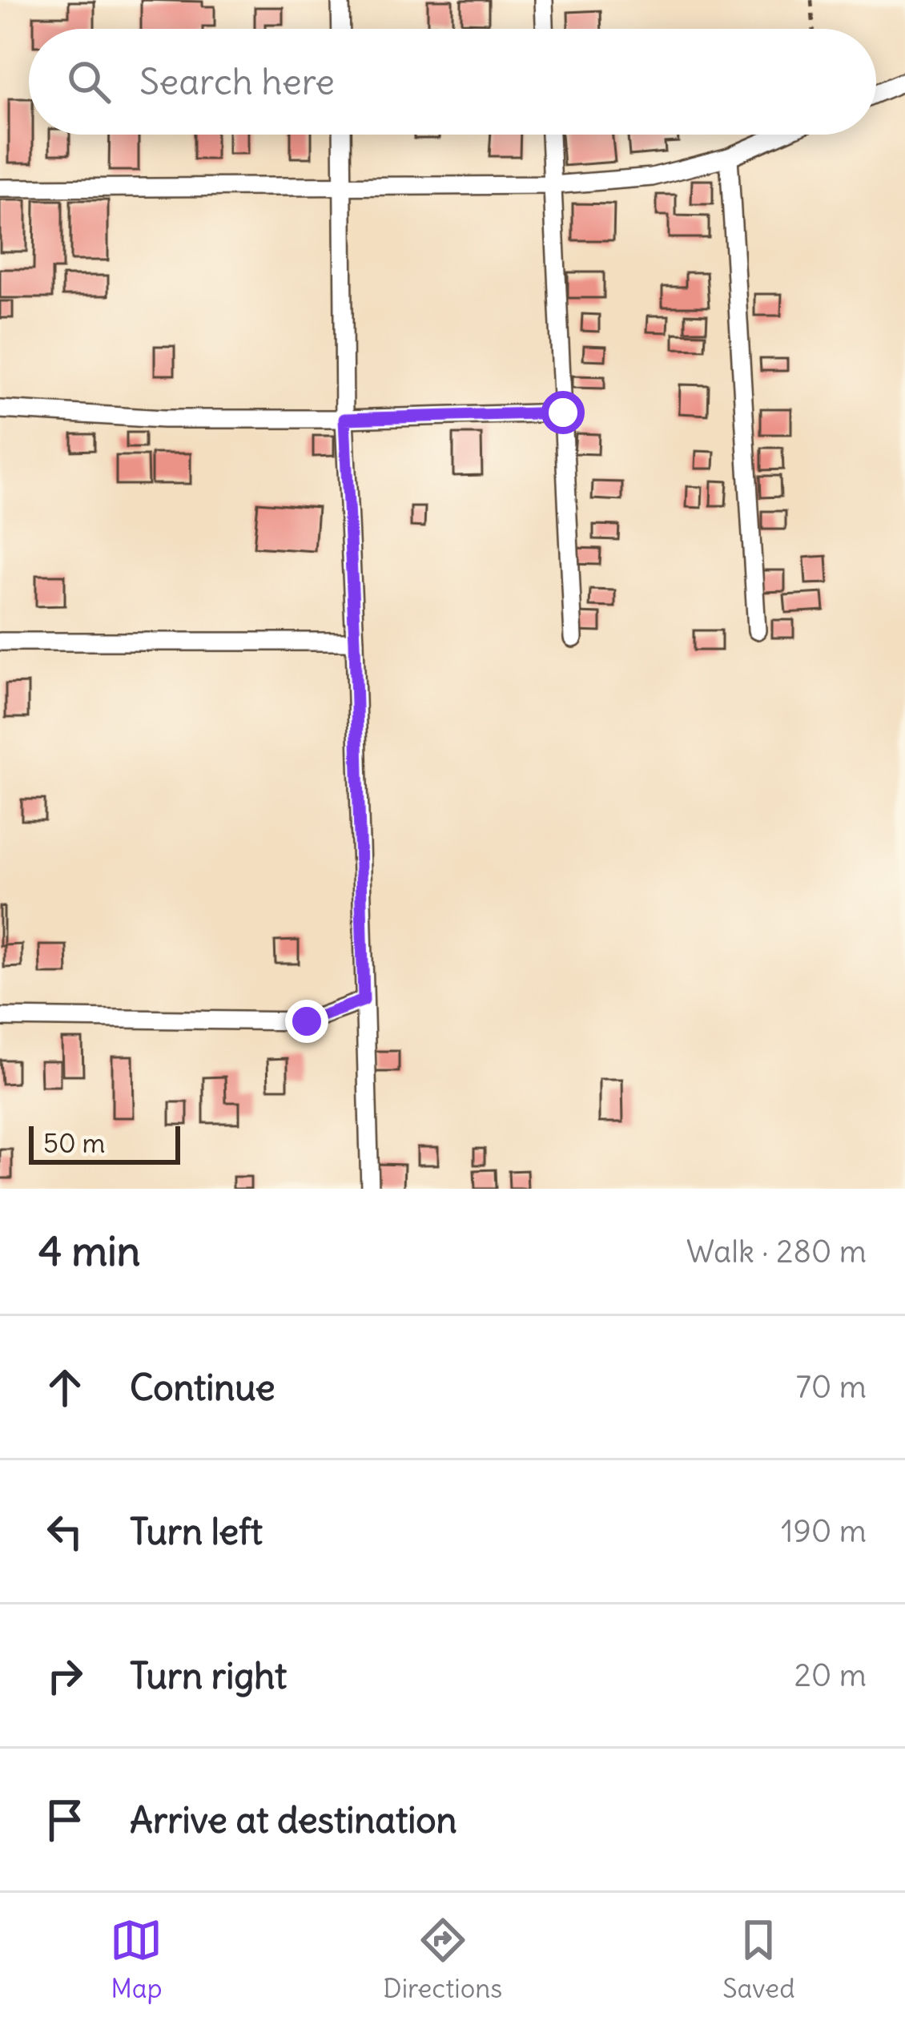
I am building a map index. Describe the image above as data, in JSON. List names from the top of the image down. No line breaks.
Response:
{"scale_bar":"50 m","page":{"search":"Search here","scale":"50 m","heading":["4 min","Walk · 280 m"],"list":[["Continue","70 m"],["Turn left","190 m"],["Turn right","20 m"],"Arrive at destination"],"nav":["Map","Directions","Saved"]}}
